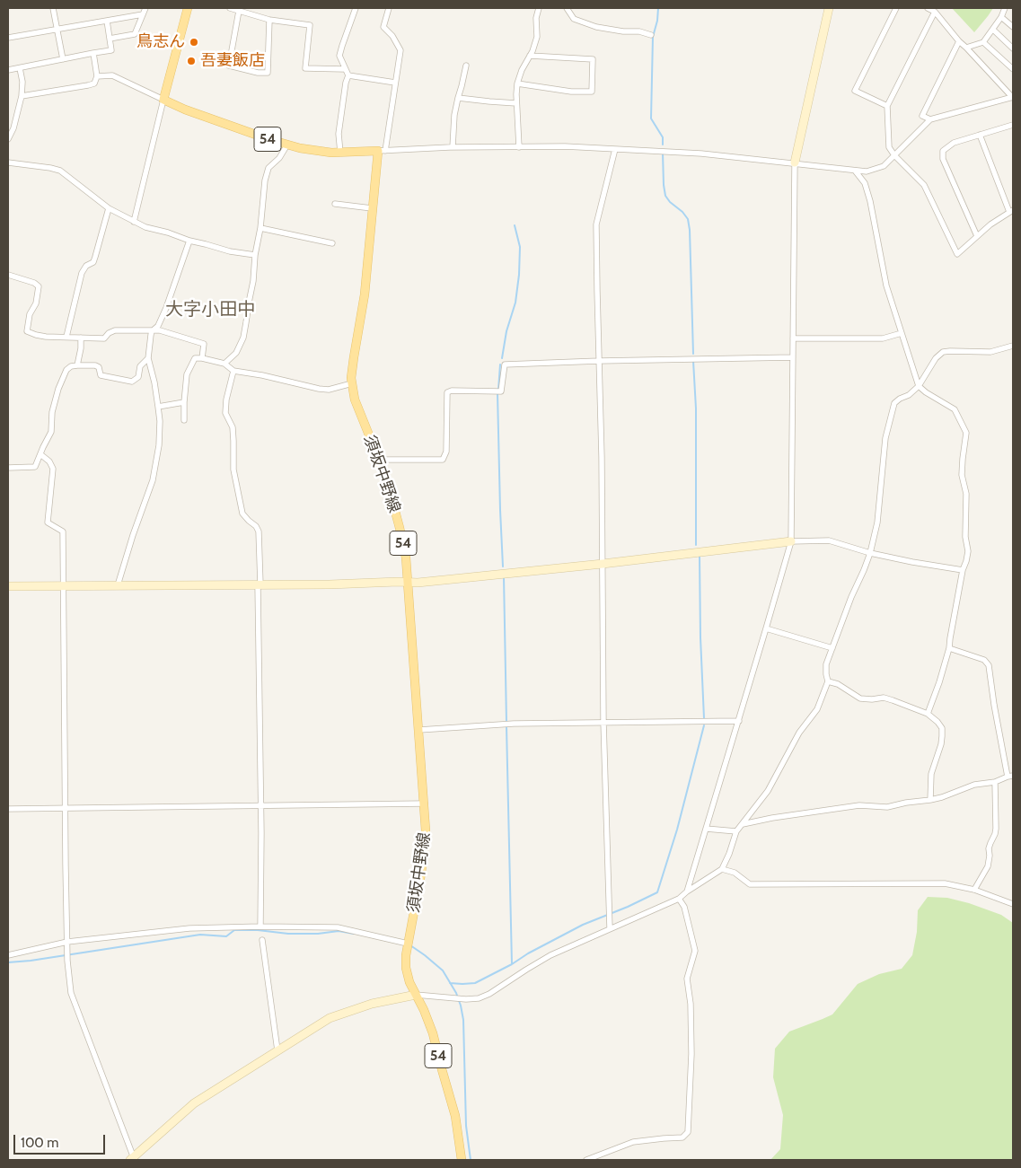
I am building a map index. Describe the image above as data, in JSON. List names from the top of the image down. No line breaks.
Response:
{"streets":{"main road":["54","須坂中野線"]},"crossings":[["54","須坂中野線"]],"districts":["大字小田中"],"places":["鳥志ん","吾妻飯店"],"scale_bar":"100 m"}
